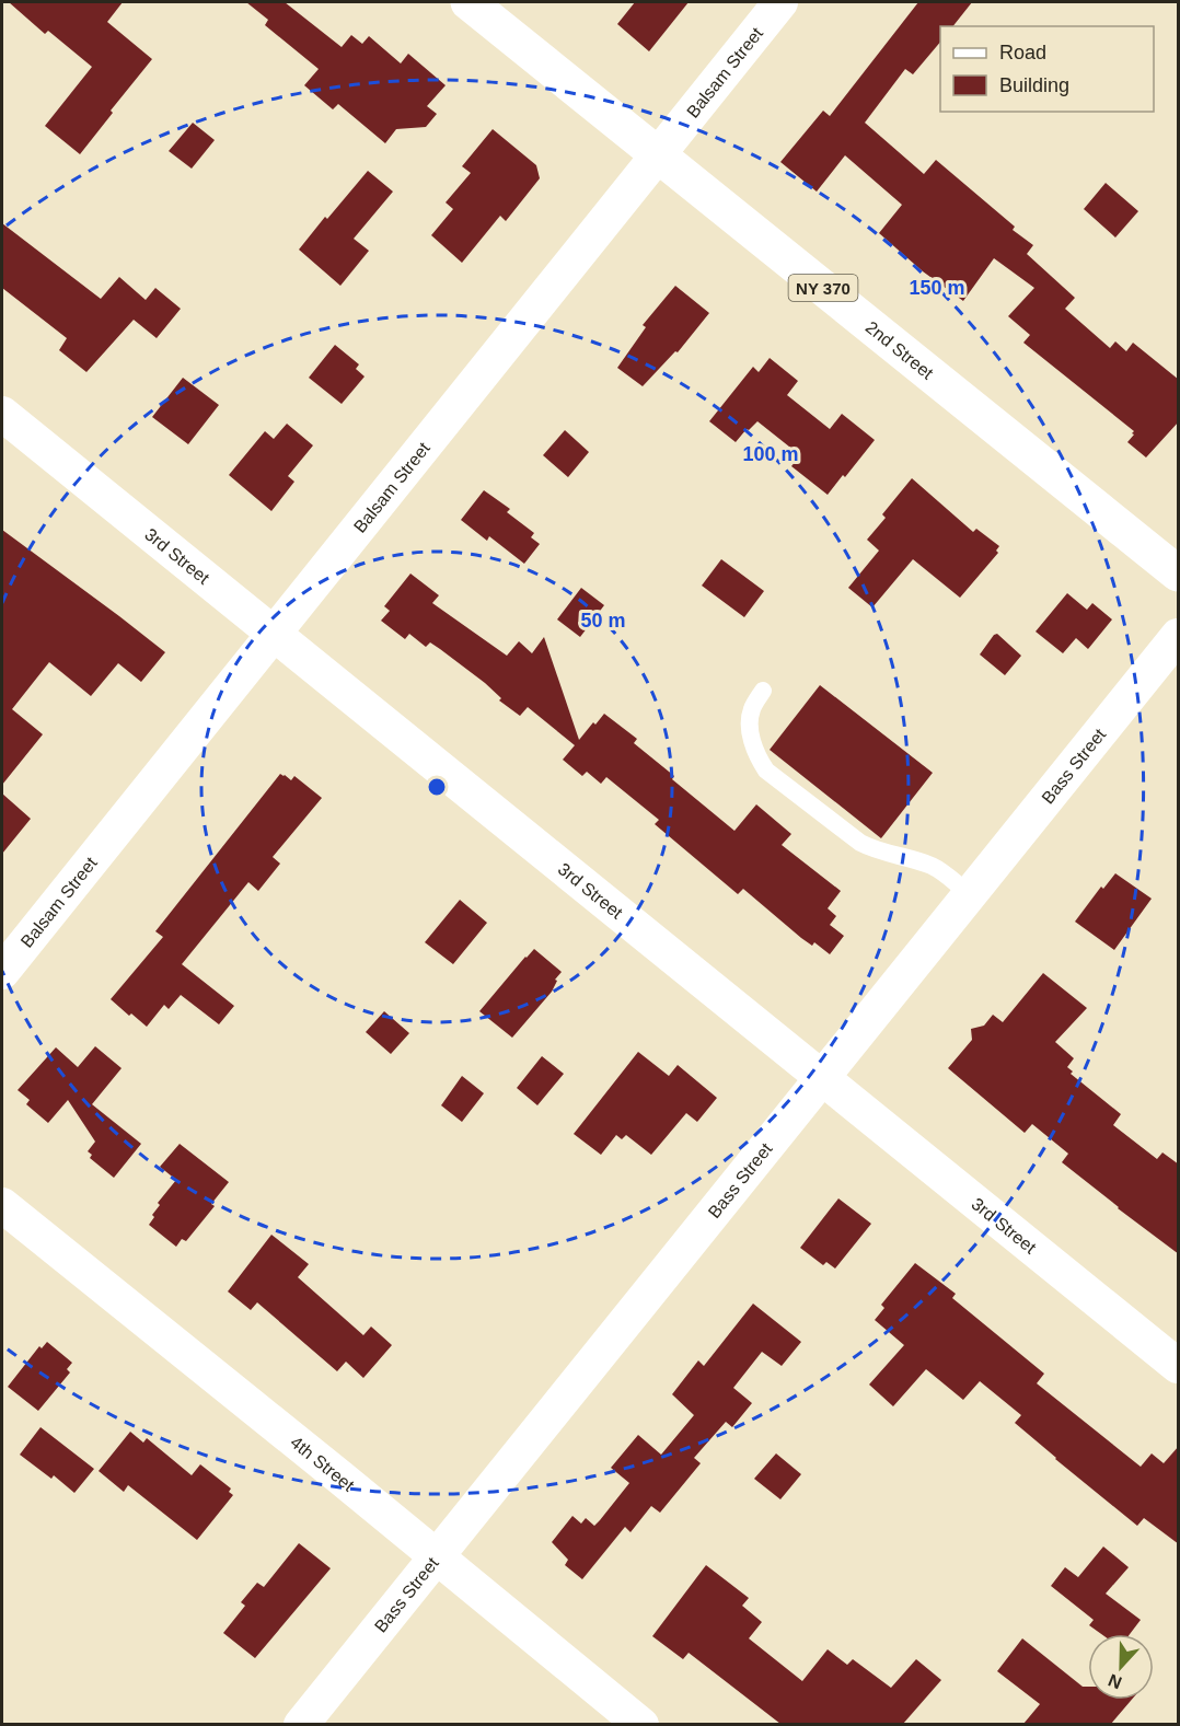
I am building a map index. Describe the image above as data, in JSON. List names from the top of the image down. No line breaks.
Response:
{"streets":{"main road":["NY 370","2nd Street"],"street":["Balsam Street","3rd Street","Bass Street","4th Street"]},"crossings":[["Balsam Street","2nd Street"],["Balsam Street","3rd Street"],["3rd Street","Bass Street"],["Bass Street","4th Street"]],"legend":["Road","Building"],"north":"bottom","rings":["150 m","100 m","50 m"]}
